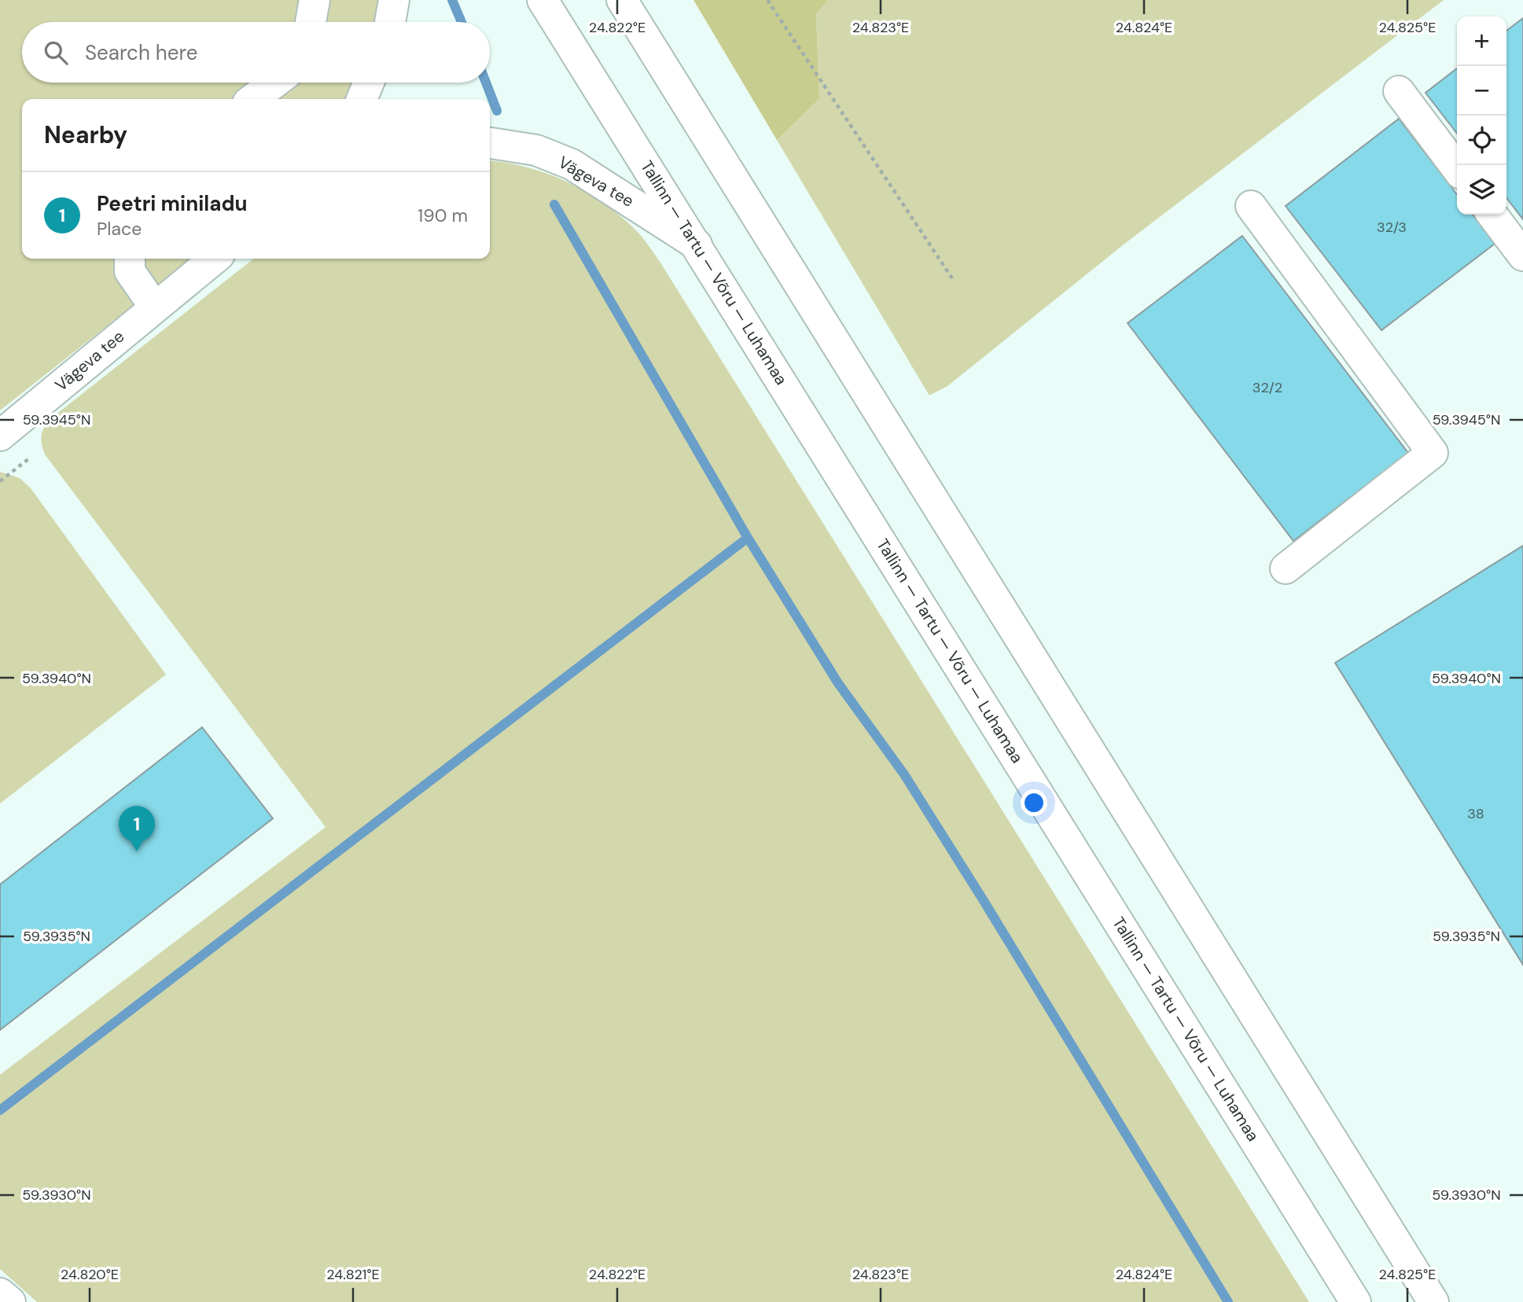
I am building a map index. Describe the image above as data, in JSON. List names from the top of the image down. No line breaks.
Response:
{"streets":{"main road":["Vägeva tee","Tallinn — Tartu — Võru — Luhamaa"]},"crossings":[["Vägeva tee","Tallinn — Tartu — Võru — Luhamaa"]],"house_numbers":["32/3","32/2","38"],"page":{"map_buttons":["+","−"],"search":"Search here","heading":"Nearby","list":[{"mark":"1","name":"Peetri miniladu","note":"Place","value":"190 m"}],"pins":"1"},"coordinates":["24.822°E","24.823°E","24.824°E","24.825°E","59.3945°N","59.3940°N","59.3935°N","59.3930°N","24.820°E","24.821°E"]}
